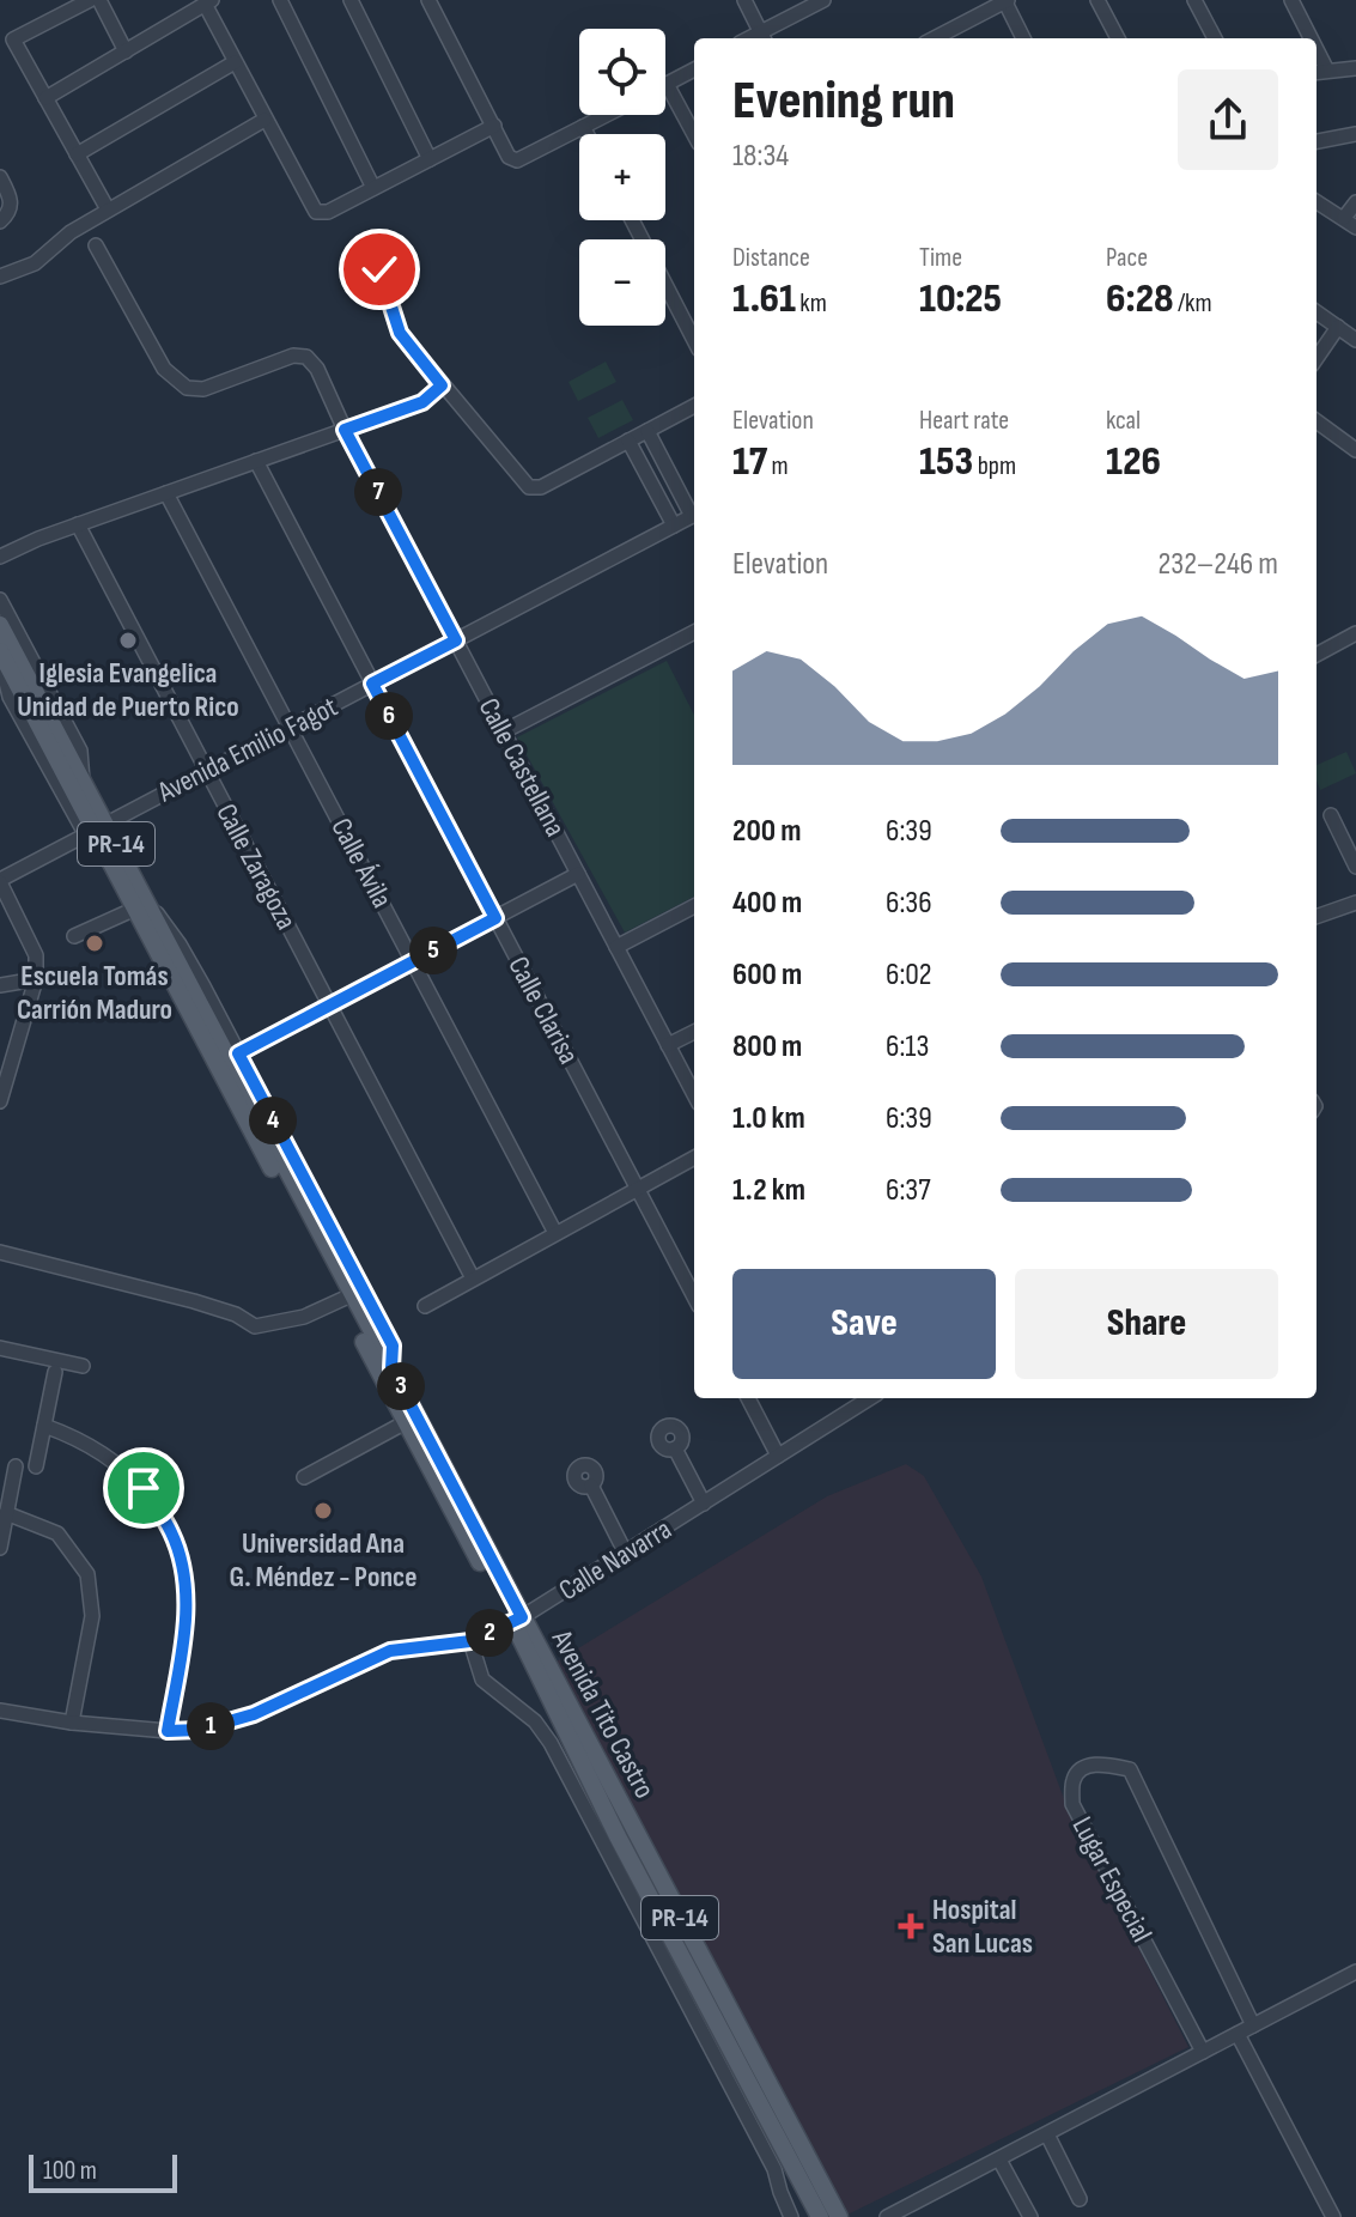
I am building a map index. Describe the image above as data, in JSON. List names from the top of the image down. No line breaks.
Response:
{"streets":{"main road":["PR-14","Avenida Tito Castro"],"street":["Avenida Emilio Fagot","Calle Castellana","Calle Ávila","Calle Zaragoza","Calle Clarisa","Calle Navarra","Lugar Especial"]},"crossings":[["Avenida Emilio Fagot","Calle Castellana"],["Avenida Emilio Fagot","Calle Ávila"],["Avenida Emilio Fagot","Calle Zaragoza"],["Avenida Emilio Fagot","Calle Clarisa"],["Avenida Emilio Fagot","Avenida Tito Castro"],["Calle Navarra","Avenida Tito Castro"]],"places":{"other":["Iglesia Evangelica Unidad de Puerto Rico","Escuela Tomás Carrión Maduro","Universidad Ana G. Méndez - Ponce"],"health":["Hospital San Lucas"]},"scale_bar":"100 m","page":{"map_buttons":["+","−"],"heading":["Evening run","18:34"],"stats":[["Distance","1.61 km"],["Time","10:25"],["Pace","6:28 /km"],["Elevation","17 m"],["Heart rate","153 bpm"],["kcal","126"]],"pins":["7","6","5","4","3","2","1"],"chart":["Elevation","232–246 m"],"list":[{"name":"200 m","note":"6:39"},{"name":"400 m","note":"6:36"},{"name":"600 m","note":"6:02"},{"name":"800 m","note":"6:13"},{"name":"1.0 km","note":"6:39"},{"name":"1.2 km","note":"6:37"}],"buttons":["Save","Share"],"scale":"100 m"}}
